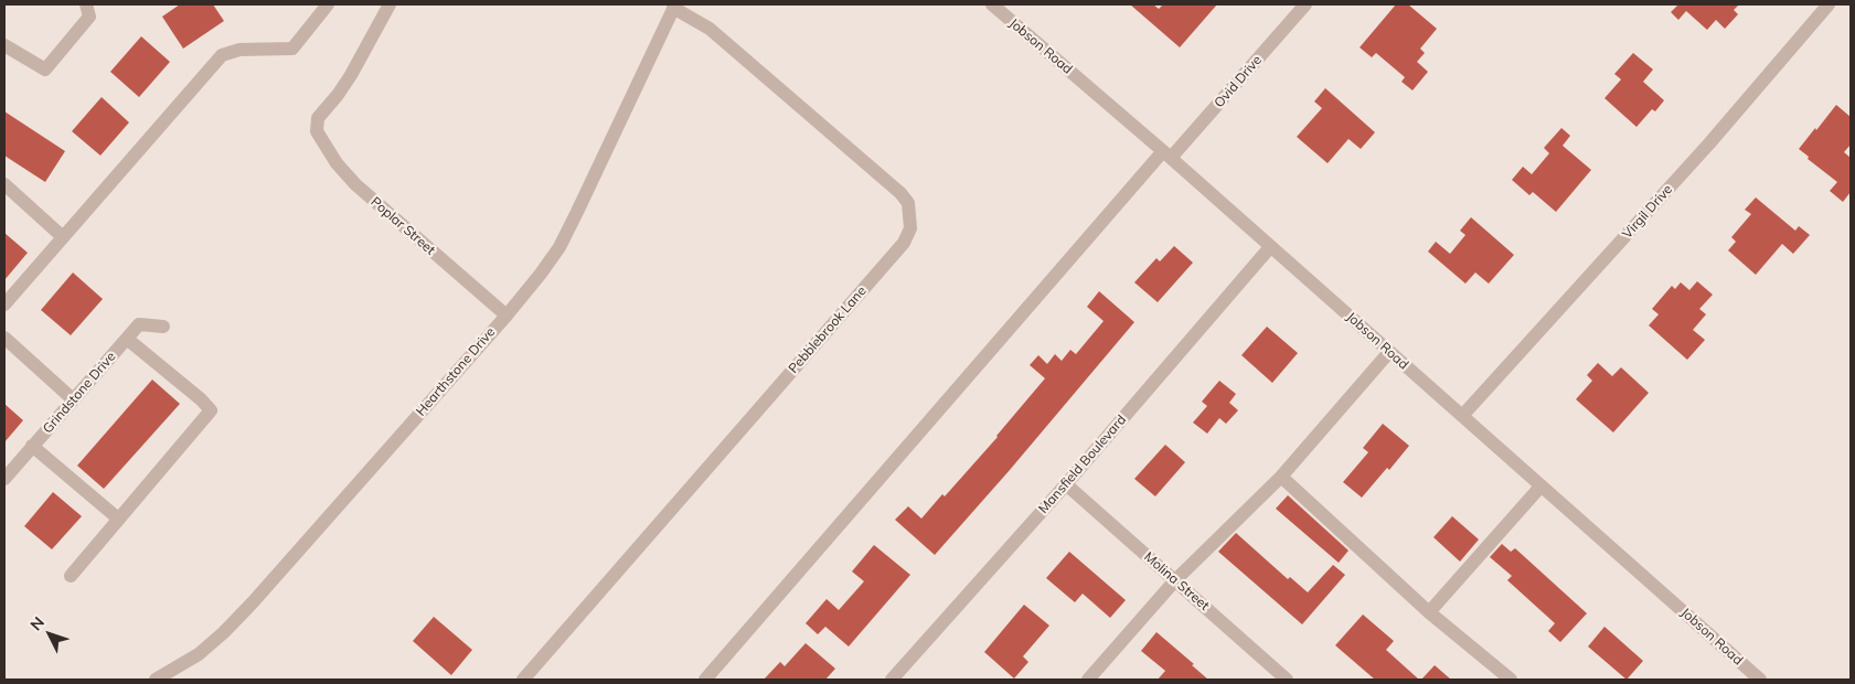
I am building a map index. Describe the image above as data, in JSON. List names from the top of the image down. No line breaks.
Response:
{"streets":{"street":["Jobson Road","Ovid Drive","Virgil Drive","Poplar Street","Pebblebrook Lane","Hearthstone Drive","Grindstone Drive","Mansfield Boulevard","Molina Street"]},"crossings":[["Jobson Road","Ovid Drive"],["Jobson Road","Virgil Drive"],["Jobson Road","Mansfield Boulevard"],["Poplar Street","Hearthstone Drive"],["Pebblebrook Lane","Hearthstone Drive"],["Mansfield Boulevard","Molina Street"]],"north":"top left"}
